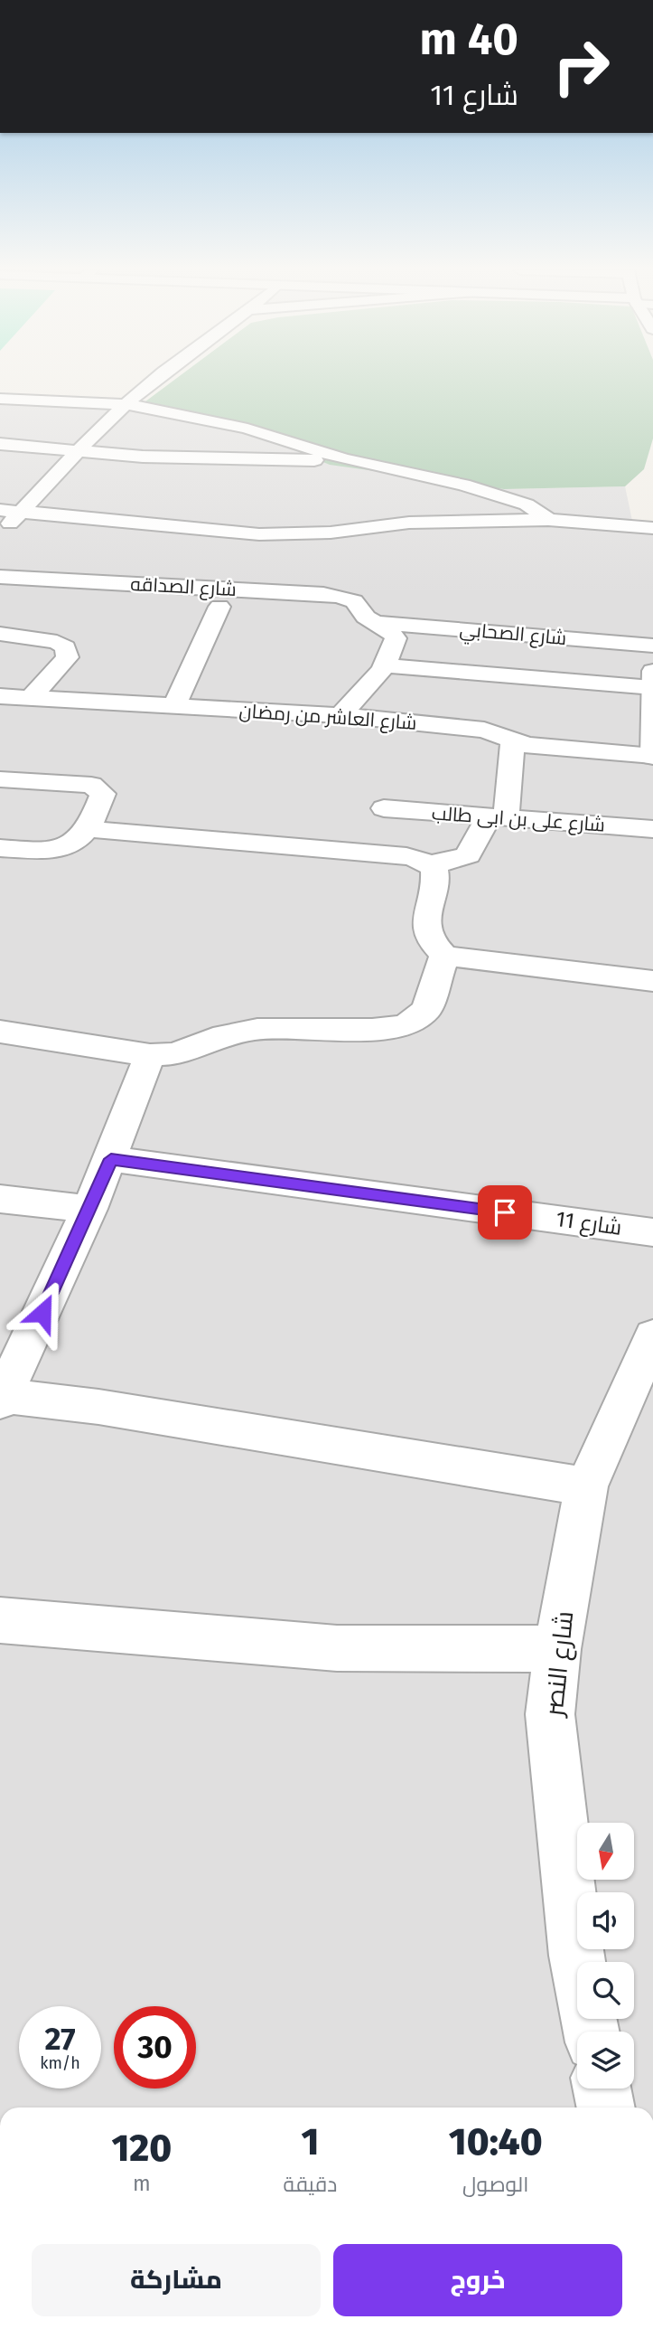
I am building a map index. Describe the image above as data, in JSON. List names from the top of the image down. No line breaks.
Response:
{"streets":{"street":["شارع الصداقه","شارع الصحابي","شارع العاشر من رمضان","شارع على بن ابى طالب","شارع 11","شارع النصر"]},"crossings":[["شارع الصداقه","شارع الصحابي"]],"north":"bottom","page":{"turn":["40 m","شارع 11"],"speed":"27 km/h","limit":"30","eta":["10:40","الوصول","1","دقيقة","120","m"],"buttons":["خروج","مشاركة"]}}
